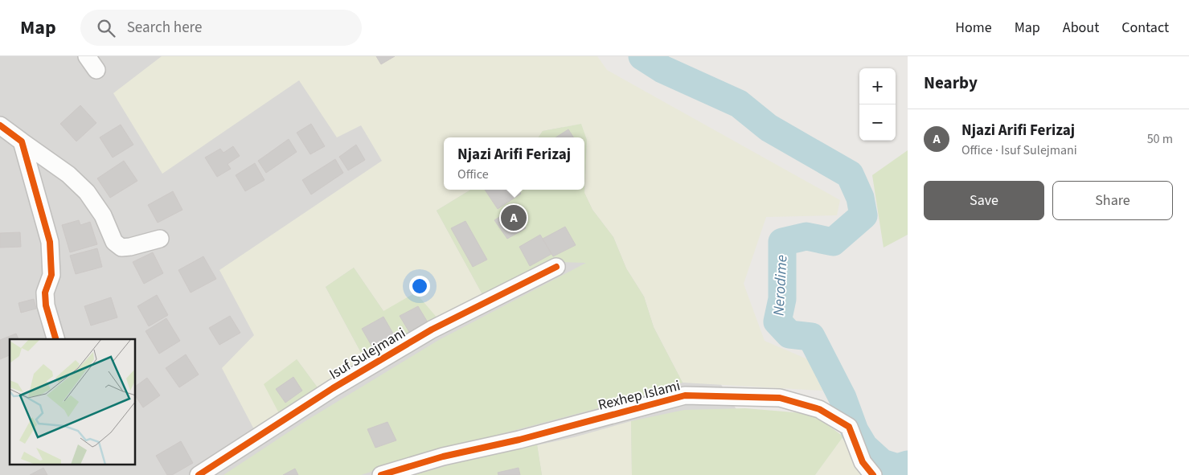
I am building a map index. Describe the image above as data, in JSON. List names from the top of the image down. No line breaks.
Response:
{"streets":{"street":["Isuf Sulejmani","Rexhep Islami"]},"water":["Nerodime"],"page":{"header":"Map","search":"Search here","nav":["Home","Map","About","Contact"],"heading":"Nearby","map_buttons":["+","−"],"list":[{"mark":"A","name":"Njazi Arifi Ferizaj","note":"Office · Isuf Sulejmani","value":"50 m"}],"popup":["Njazi Arifi Ferizaj","Office"],"buttons":["Save","Share"],"pins":"A"}}
